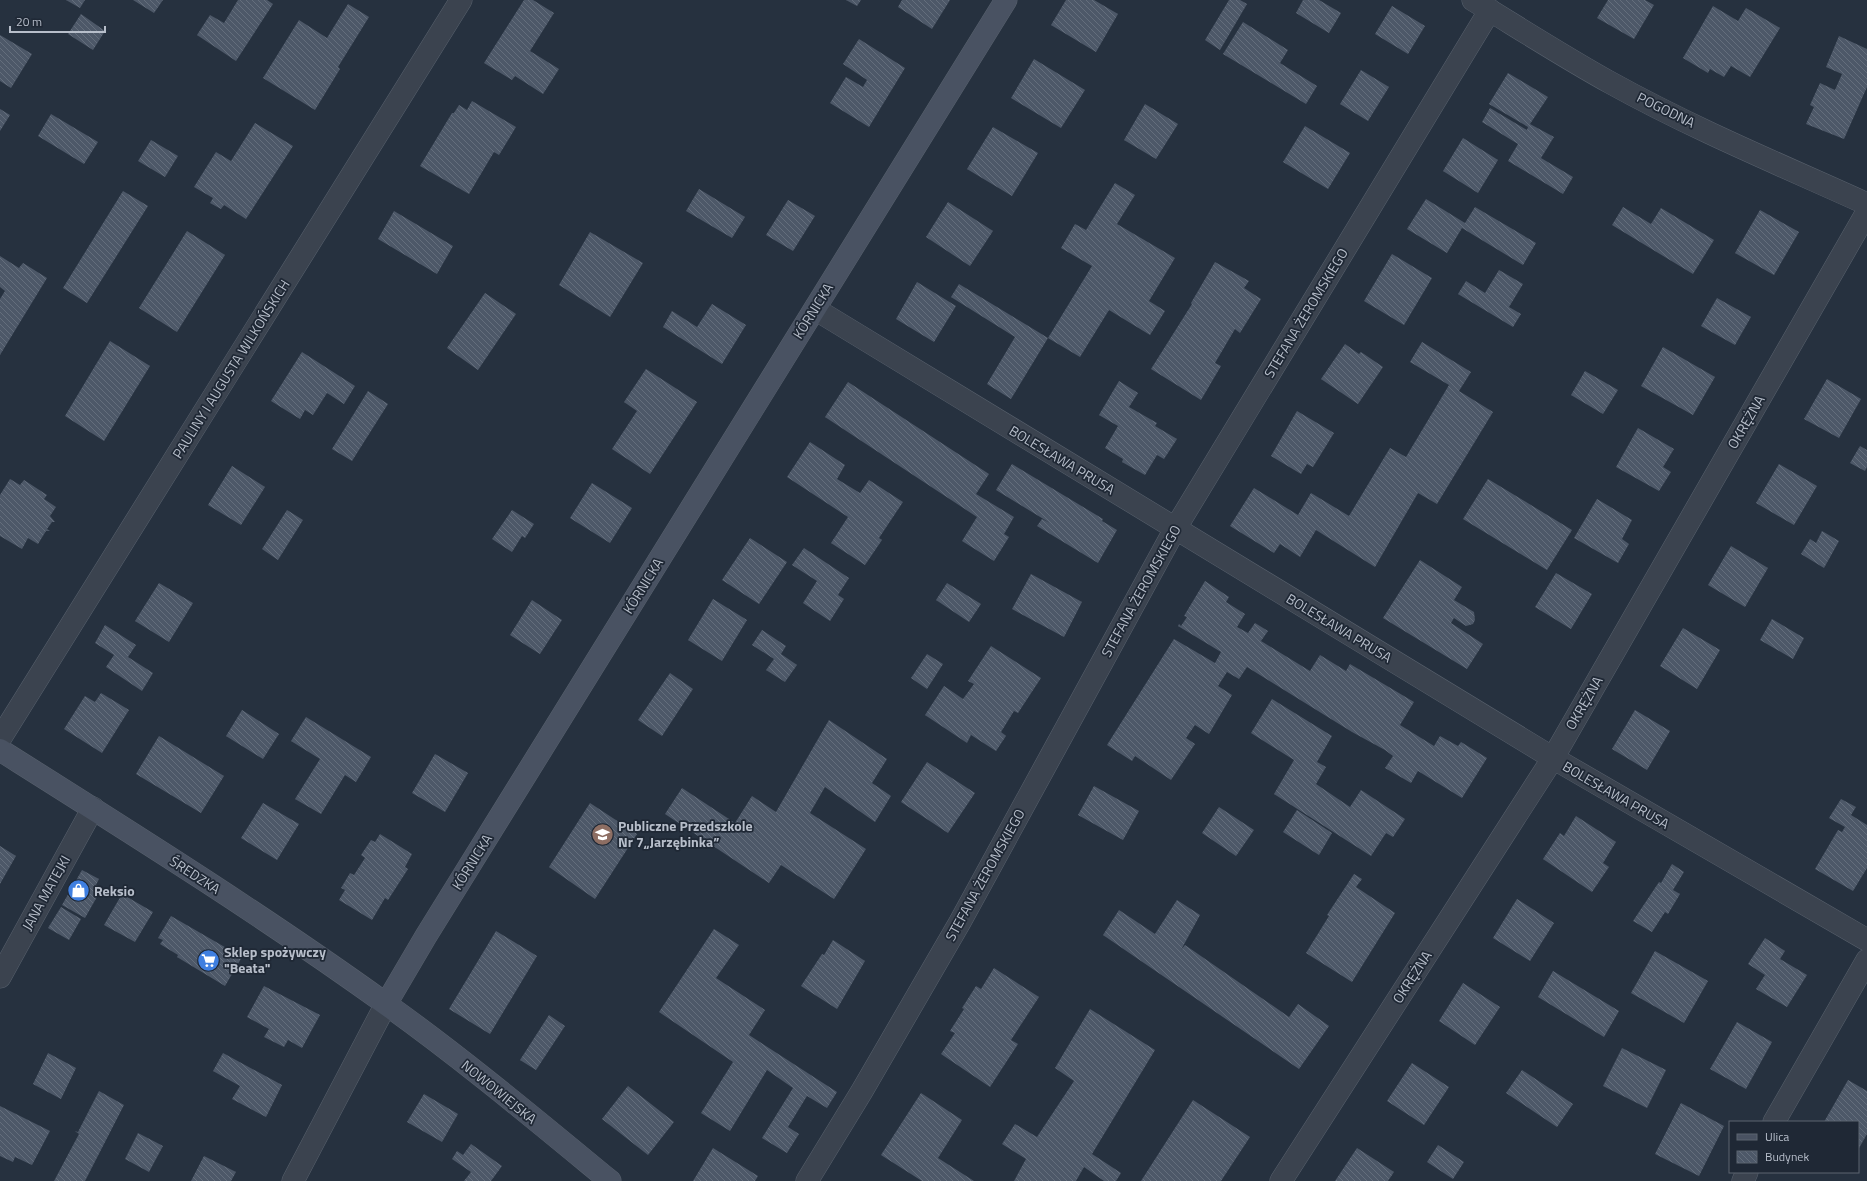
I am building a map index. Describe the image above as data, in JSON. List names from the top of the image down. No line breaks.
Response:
{"streets":{"street":["POGODNA","KÓRNICKA","STEFANA ŻEROMSKIEGO","PAULINY I AUGUSTA WILKOŃSKICH","OKRĘŻNA","BOLESŁAWA PRUSA","ŚREDZKA","JANA MATEJKI","NOWOWIEJSKA"]},"crossings":[["POGODNA","STEFANA ŻEROMSKIEGO"],["KÓRNICKA","BOLESŁAWA PRUSA"],["KÓRNICKA","ŚREDZKA"],["KÓRNICKA","NOWOWIEJSKA"],["STEFANA ŻEROMSKIEGO","BOLESŁAWA PRUSA"],["OKRĘŻNA","BOLESŁAWA PRUSA"],["ŚREDZKA","JANA MATEJKI"],["ŚREDZKA","NOWOWIEJSKA"]],"places":{"school or university":["Publiczne Przedszkole Nr 7„Jarzębinka”"],"shop":["Reksio"],"supermarket":["Sklep spożywczy \"Beata\""]},"legend":["Ulica","Budynek"],"scale_bar":"20 m"}
